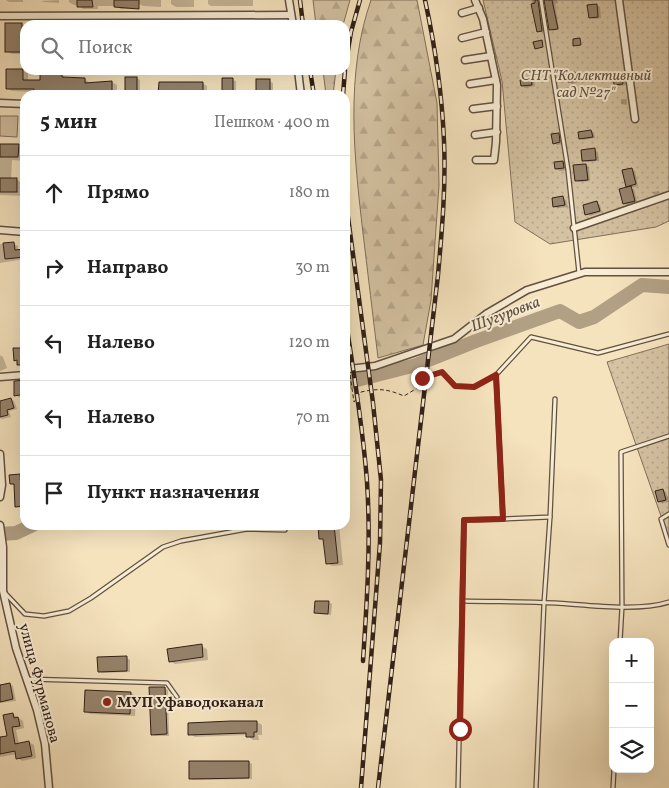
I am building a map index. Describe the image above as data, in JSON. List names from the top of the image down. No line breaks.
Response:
{"streets":{"street":["улица Фурманова"]},"water":["Шугуровка"],"parks":["СНТ \"Коллективный сад №27\""],"places":["МУП Уфаводоканал"],"page":{"search":"Поиск","heading":["5 мин","Пешком · 400 m"],"list":[["Прямо","180 m"],["Направо","30 m"],["Налево","120 m"],["Налево","70 m"],"Пункт назначения"],"map_buttons":["+","−"]}}
